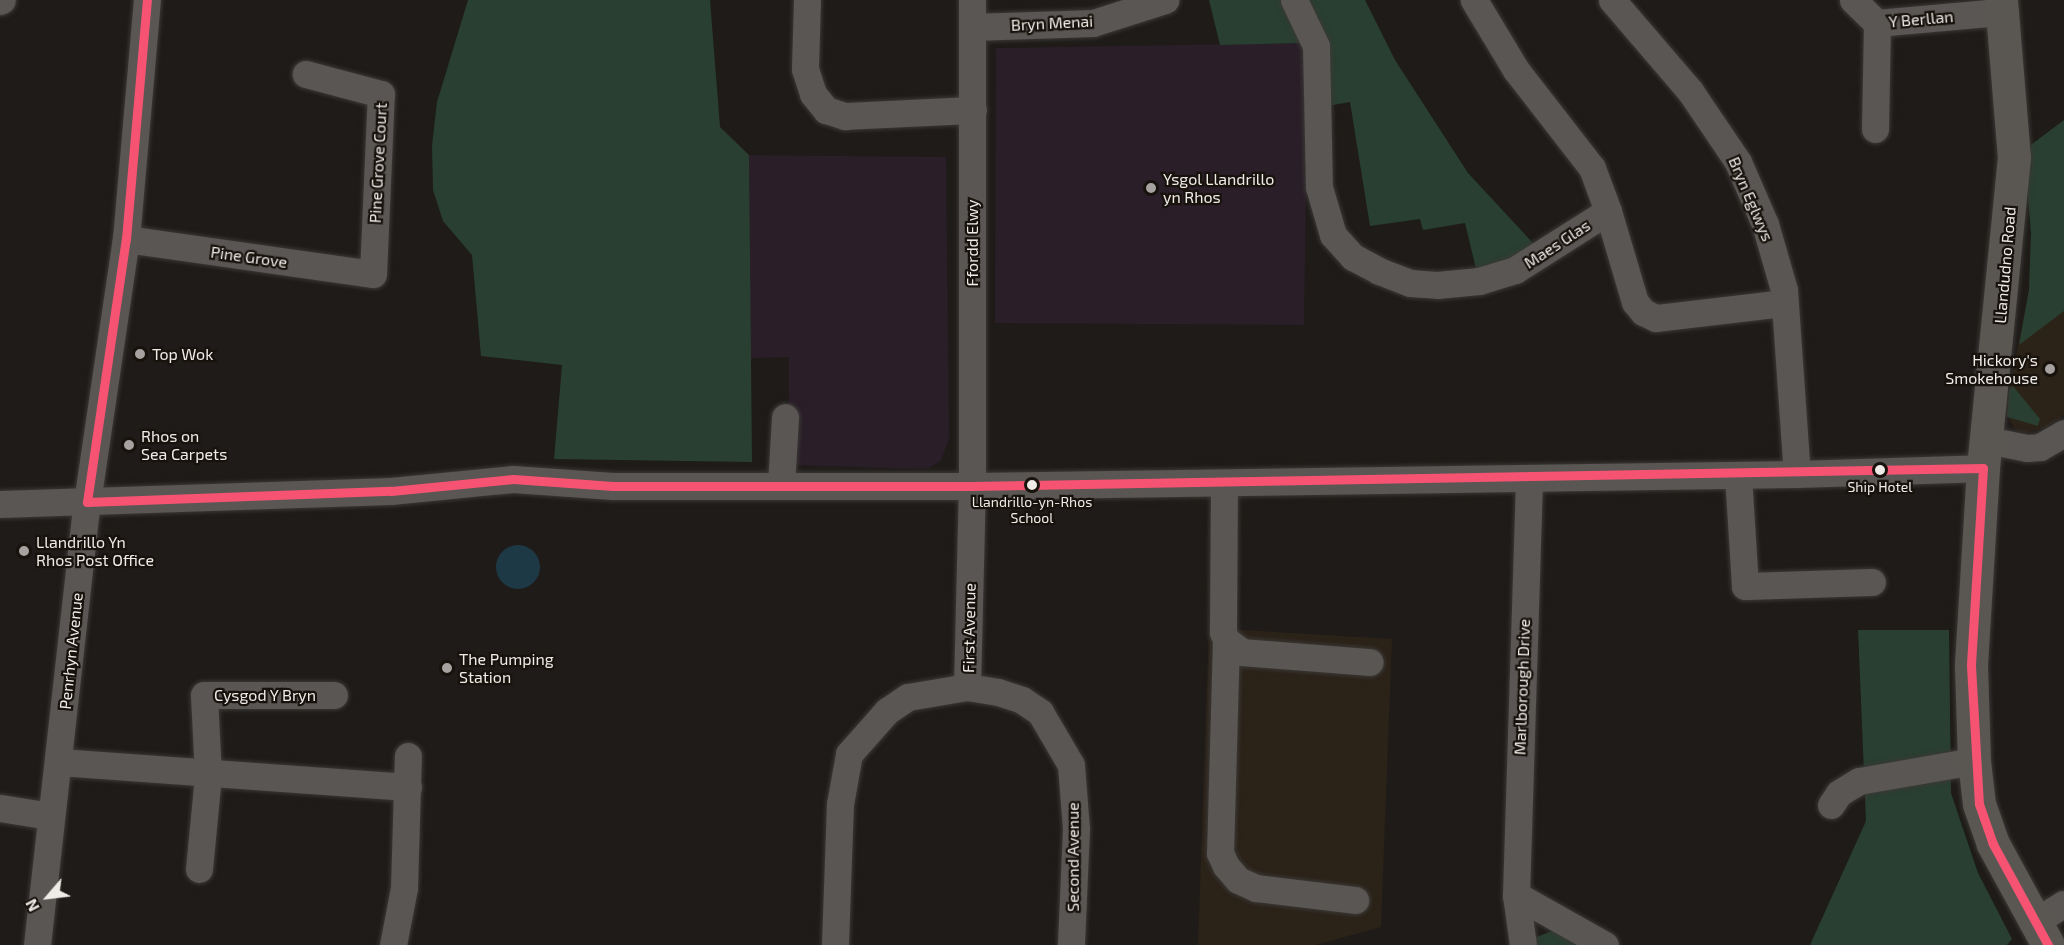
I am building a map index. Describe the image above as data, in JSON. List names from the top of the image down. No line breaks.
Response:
{"streets":{"main road":["Llandudno Road"],"street":["Y Berllan","Bryn Menai","Pine Grove Court","Bryn Eglwys","Ffordd Elwy","Maes Glas","Pine Grove","First Avenue","Penrhyn Avenue","Marlborough Drive","Cysgod Y Bryn","Second Avenue"]},"crossings":[["Y Berllan","Llandudno Road"],["Bryn Menai","Ffordd Elwy"],["Pine Grove Court","Pine Grove"],["Ffordd Elwy","First Avenue"],["Pine Grove","Penrhyn Avenue"],["First Avenue","Second Avenue"]],"places":["Ysgol Llandrillo yn Rhos","Top Wok","Hickory's Smokehouse","Rhos on Sea Carpets","Ship Hotel","Llandrillo-yn-Rhos School","Llandrillo Yn Rhos Post Office","The Pumping Station"],"north":"bottom left"}
